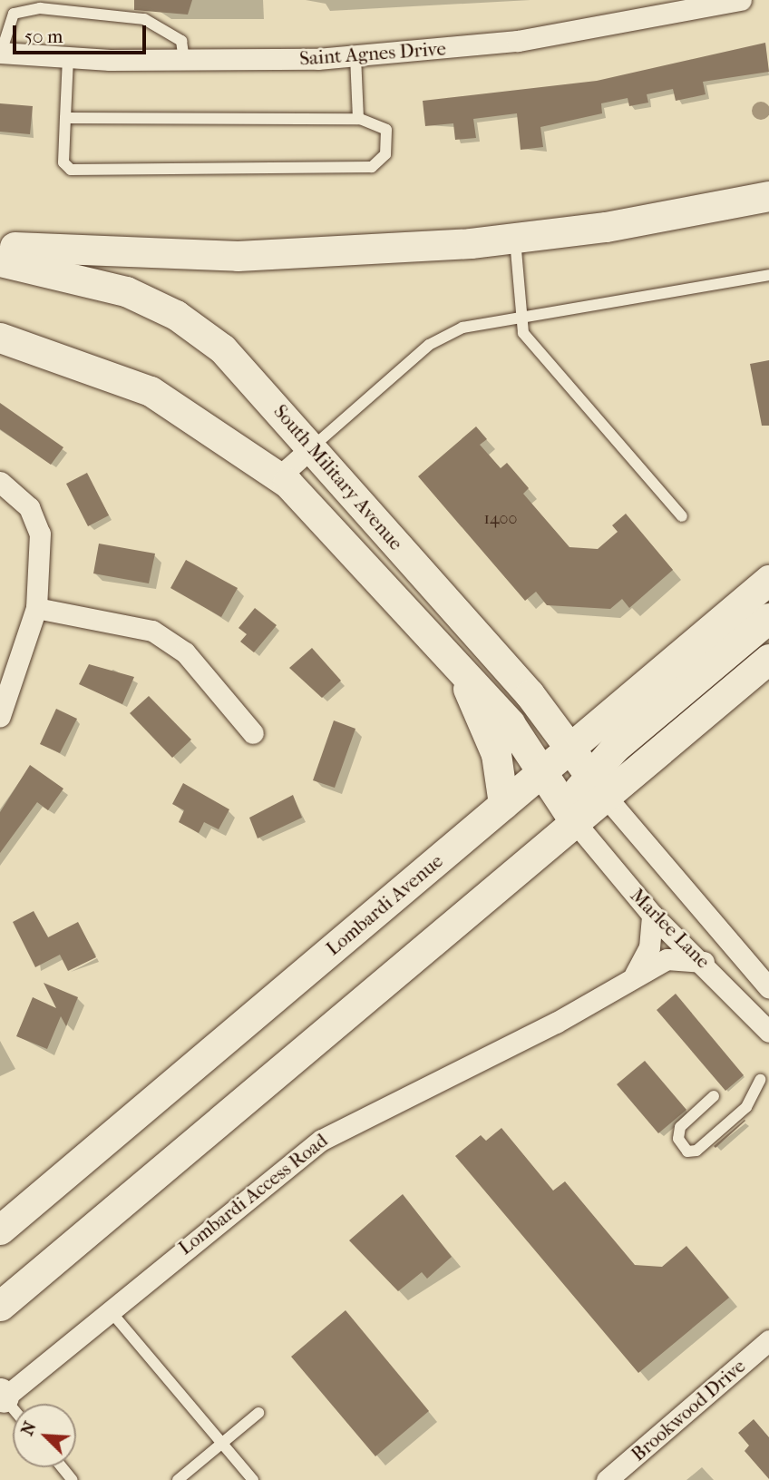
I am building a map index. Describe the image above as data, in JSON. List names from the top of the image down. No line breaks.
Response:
{"streets":{"main road":["South Military Avenue","Lombardi Avenue"],"street":["Saint Agnes Drive","Marlee Lane","Lombardi Access Road","Brookwood Drive"]},"crossings":[["South Military Avenue","Lombardi Avenue"],["South Military Avenue","Marlee Lane"],["Marlee Lane","Lombardi Access Road"]],"house_numbers":["1400"],"scale_bar":"50 m","north":"top left"}
